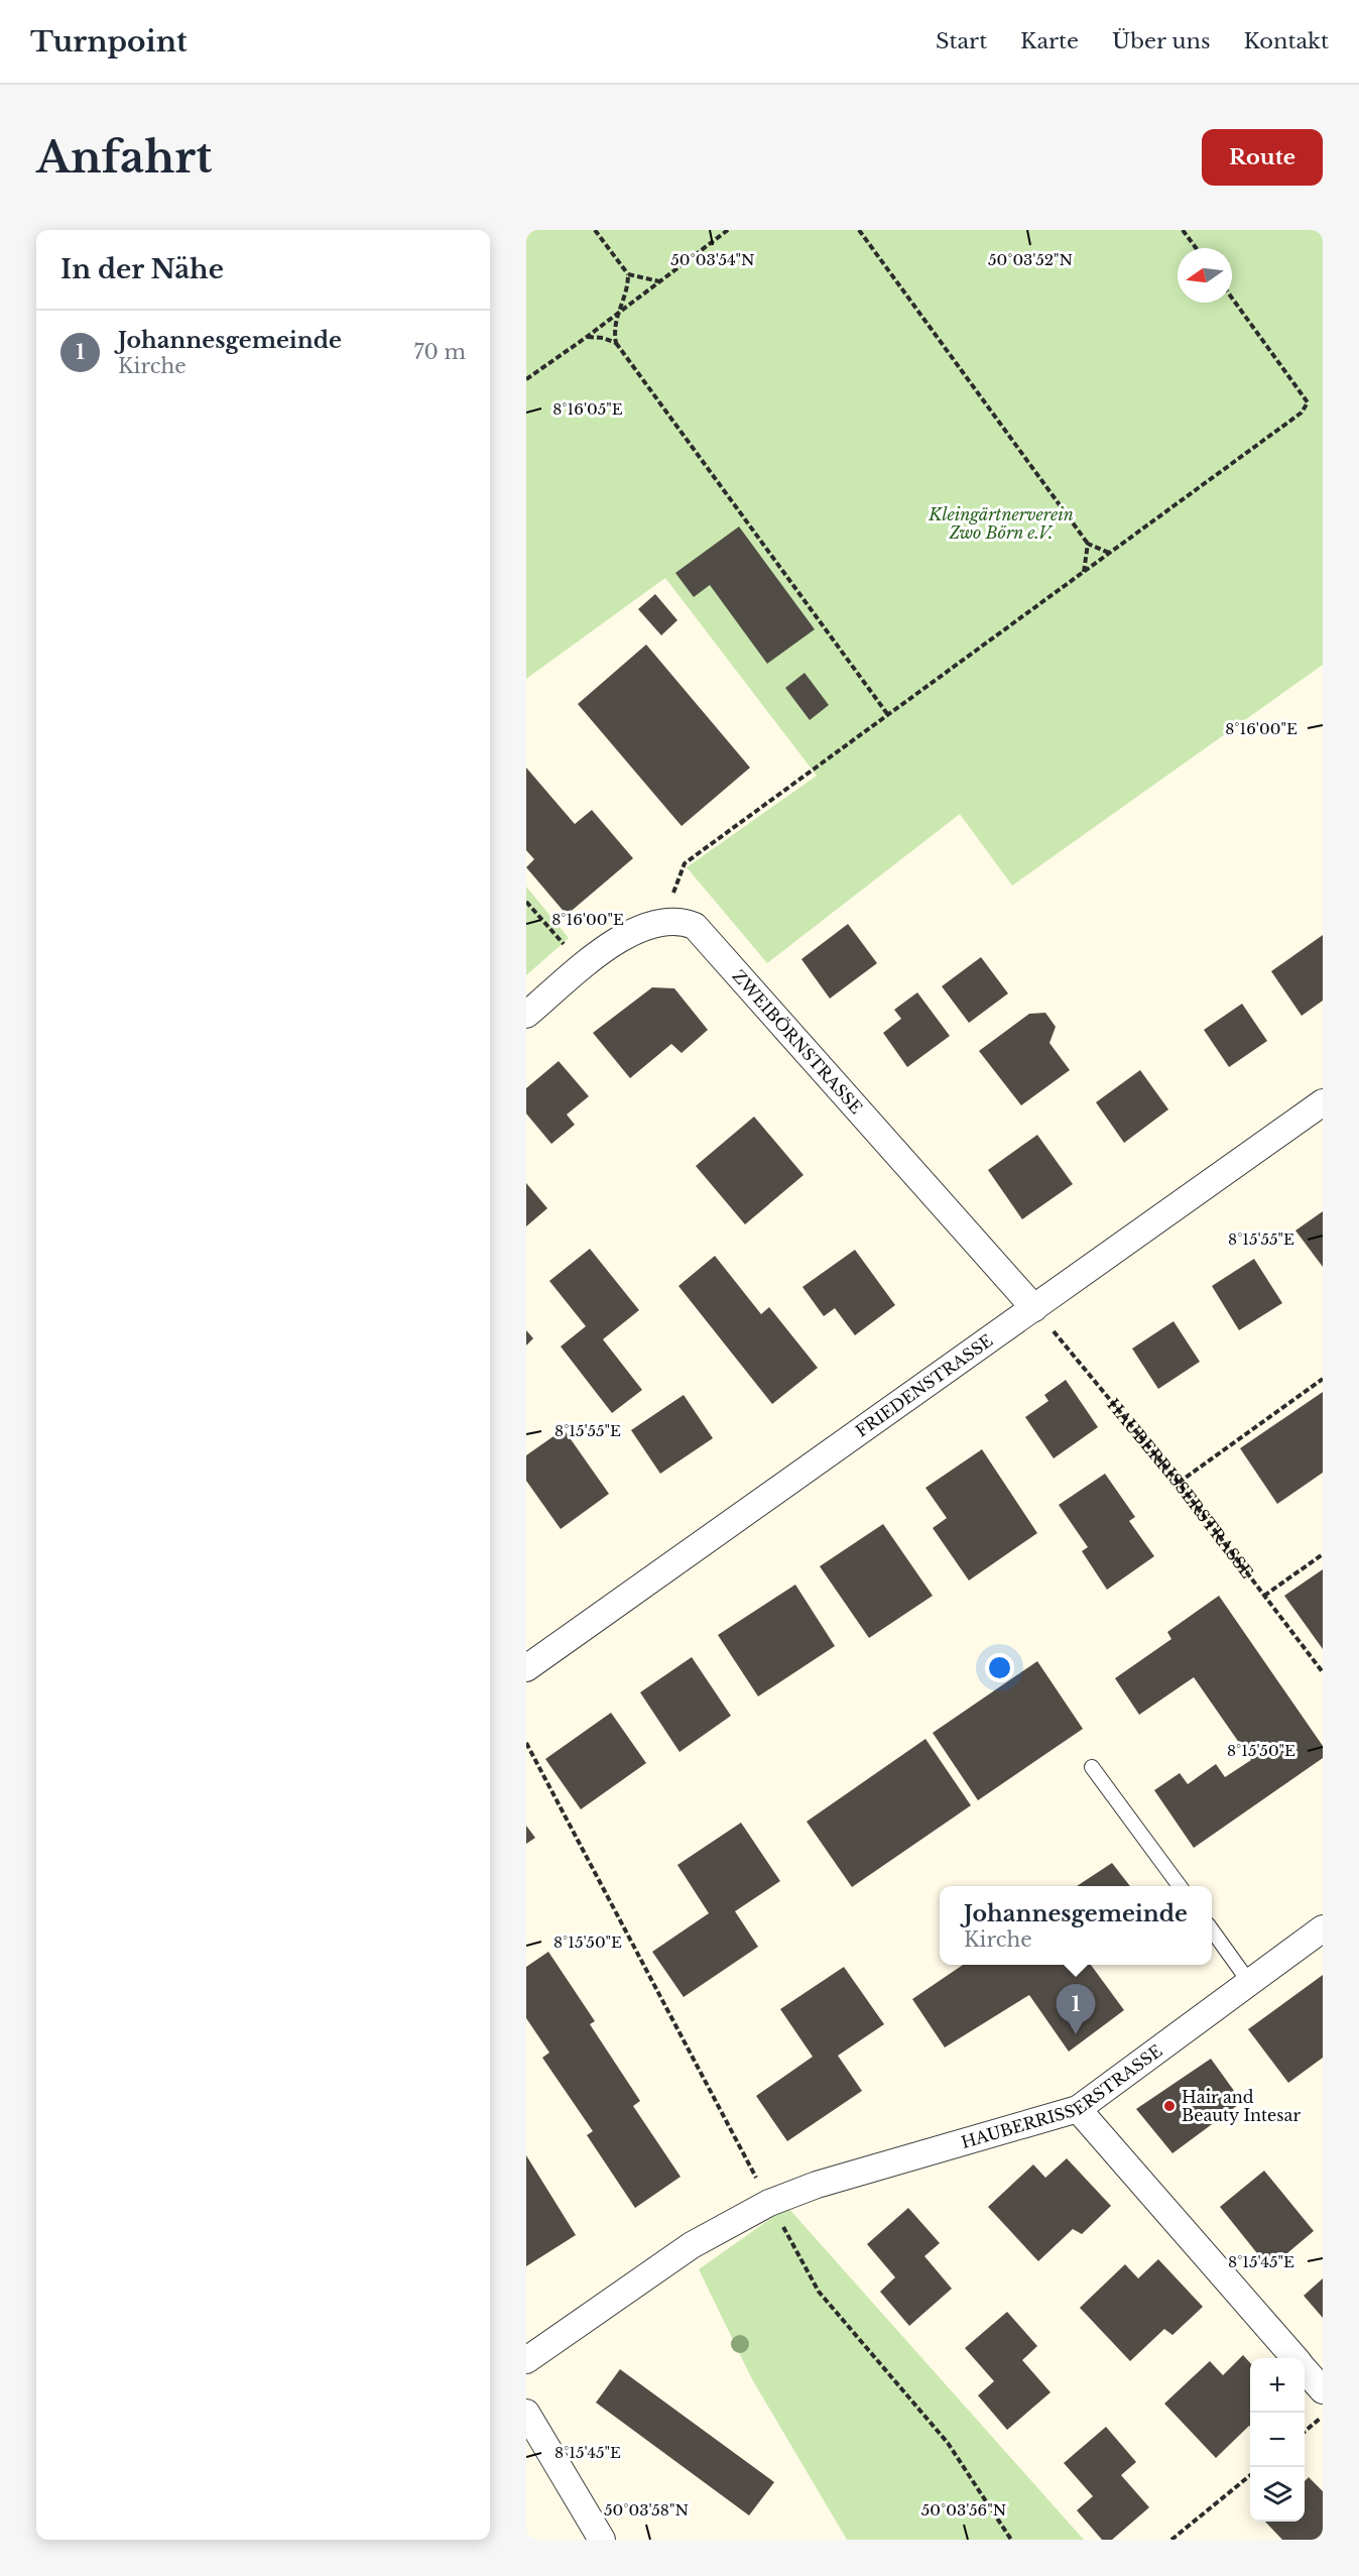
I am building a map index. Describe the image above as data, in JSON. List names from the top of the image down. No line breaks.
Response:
{"streets":{"street":["ZWEIBÖRNSTRASSE","FRIEDENSTRASSE","HAUBERRISSERSTRASSE"]},"crossings":[["ZWEIBÖRNSTRASSE","FRIEDENSTRASSE"],["ZWEIBÖRNSTRASSE","HAUBERRISSERSTRASSE"],["FRIEDENSTRASSE","HAUBERRISSERSTRASSE"]],"parks":["Kleingärtnerverein Zwo Börn e.V."],"places":["Hair and Beauty Intesar"],"north":"left","page":{"header":"Turnpoint","nav":["Start","Karte","Über uns","Kontakt"],"buttons":"Route","title":"Anfahrt","heading":"In der Nähe","list":[{"mark":"1","name":"Johannesgemeinde","note":"Kirche","value":"70 m"}],"popup":["Johannesgemeinde","Kirche"],"pins":"1","map_buttons":["+","−"]},"coordinates":["50°03'54\"N","50°03'52\"N","8°16'05\"E","8°16'00\"E","8°15'55\"E","8°15'50\"E","8°15'45\"E","50°03'58\"N","50°03'56\"N"]}
